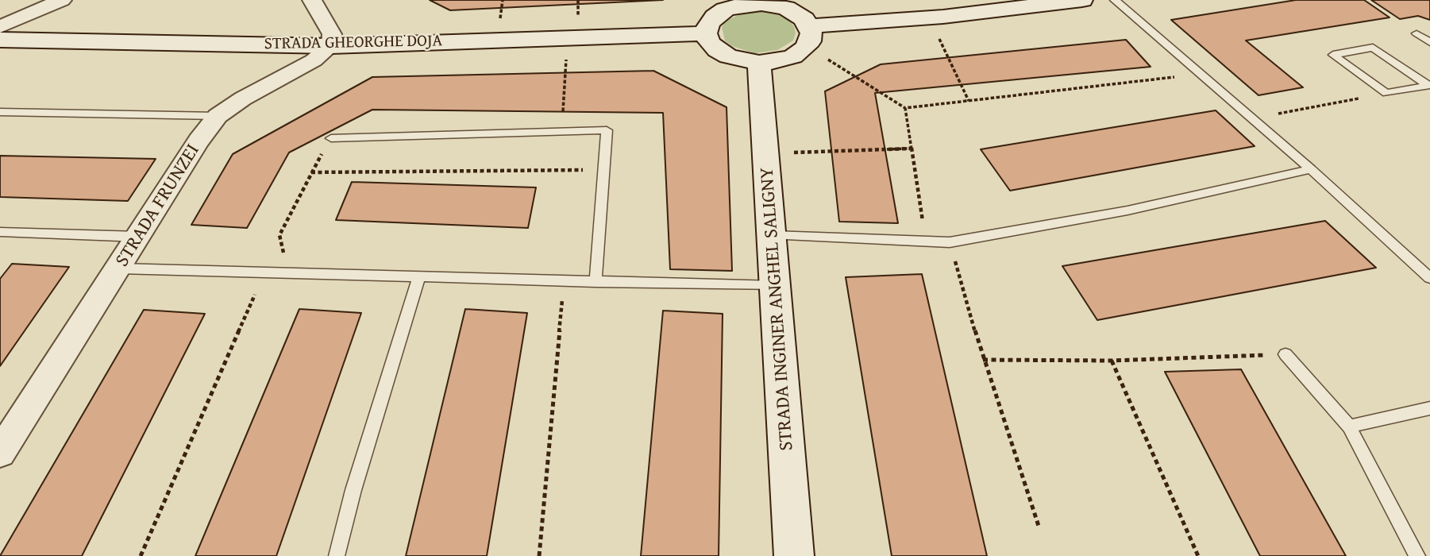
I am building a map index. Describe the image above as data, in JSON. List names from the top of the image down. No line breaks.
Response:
{"streets":{"street":["STRADA GHEORGHE DOJA","STRADA FRUNZEI","STRADA INGINER ANGHEL SALIGNY"]},"crossings":[["STRADA GHEORGHE DOJA","STRADA FRUNZEI"],["STRADA GHEORGHE DOJA","STRADA INGINER ANGHEL SALIGNY"]]}
